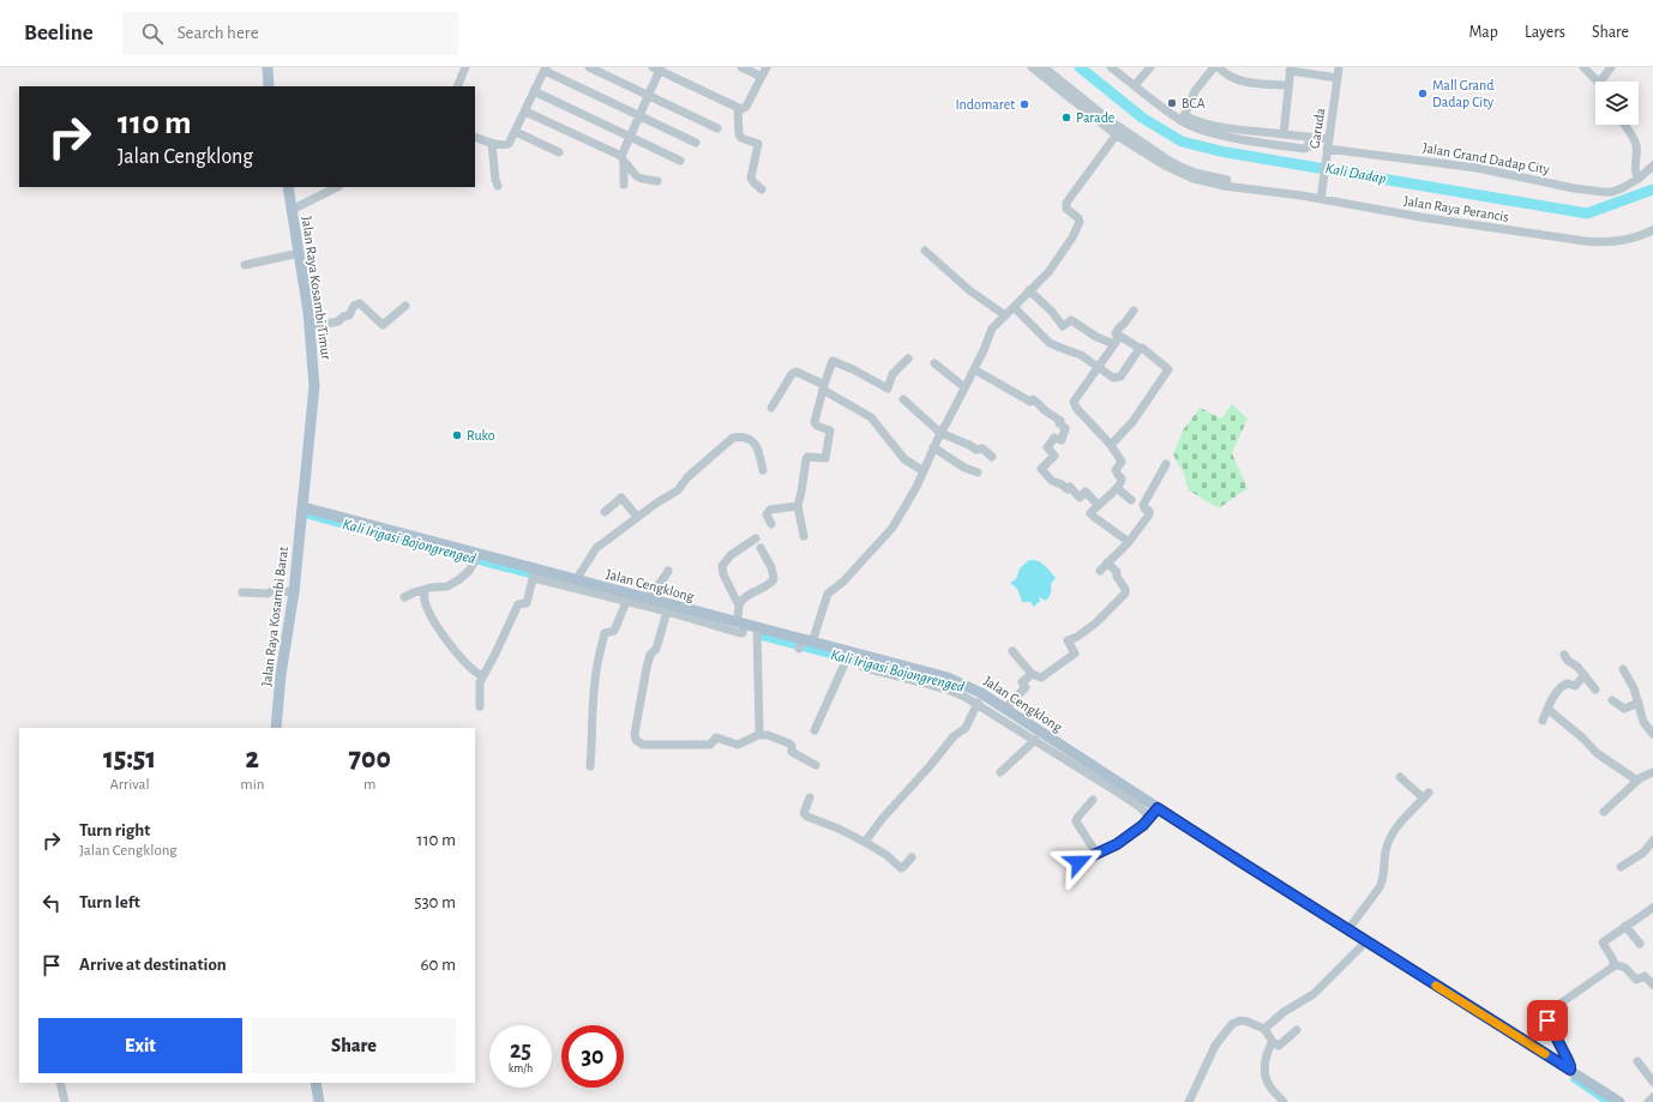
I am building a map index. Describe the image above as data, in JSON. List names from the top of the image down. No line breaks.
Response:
{"streets":{"main road":["Jalan Raya Kosambi Timur","Jalan Cengklong","Jalan Raya Kosambi Barat"],"street":["Garuda","Jalan Grand Dadap City","Jalan Raya Perancis"]},"crossings":[["Garuda","Jalan Grand Dadap City"],["Garuda","Jalan Raya Perancis"],["Jalan Raya Kosambi Timur","Jalan Cengklong"],["Jalan Raya Kosambi Timur","Jalan Raya Kosambi Barat"],["Jalan Cengklong","Jalan Raya Kosambi Barat"]],"water":["Kali Dadap","Kali Irigasi Bojongrenged"],"places":["Mall Grand Dadap City","BCA","Indomaret","Parade","Ruko"],"page":{"header":"Beeline","search":"Search here","nav":["Map","Layers","Share"],"turn":["110 m","Jalan Cengklong"],"eta":["15:51","Arrival","2","min","700","m"],"list":[{"name":"Turn right","note":"Jalan Cengklong","value":"110 m"},{"name":"Turn left","value":"530 m"},{"name":"Arrive at destination","value":"60 m"}],"buttons":["Exit","Share"],"speed":"25 km/h","limit":"30"}}
